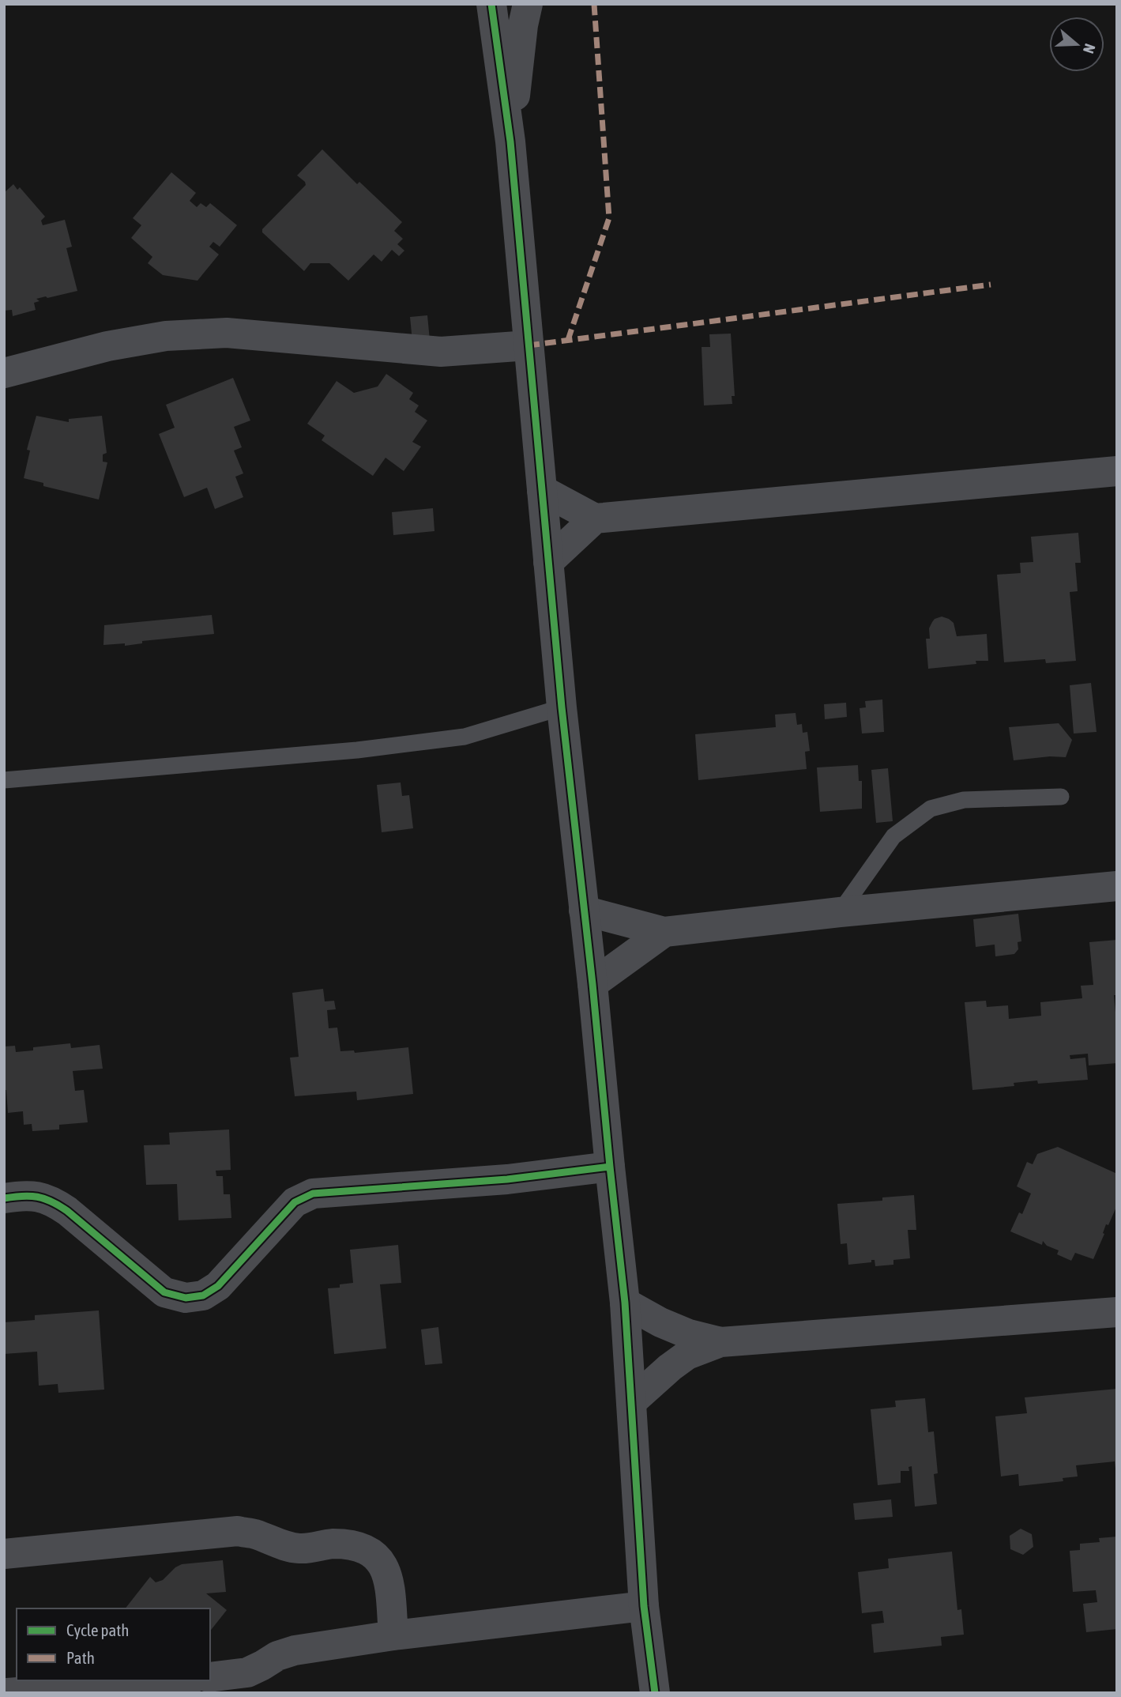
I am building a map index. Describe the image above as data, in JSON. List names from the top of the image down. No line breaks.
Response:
{"legend":["Cycle path","Path"],"north":"right"}
